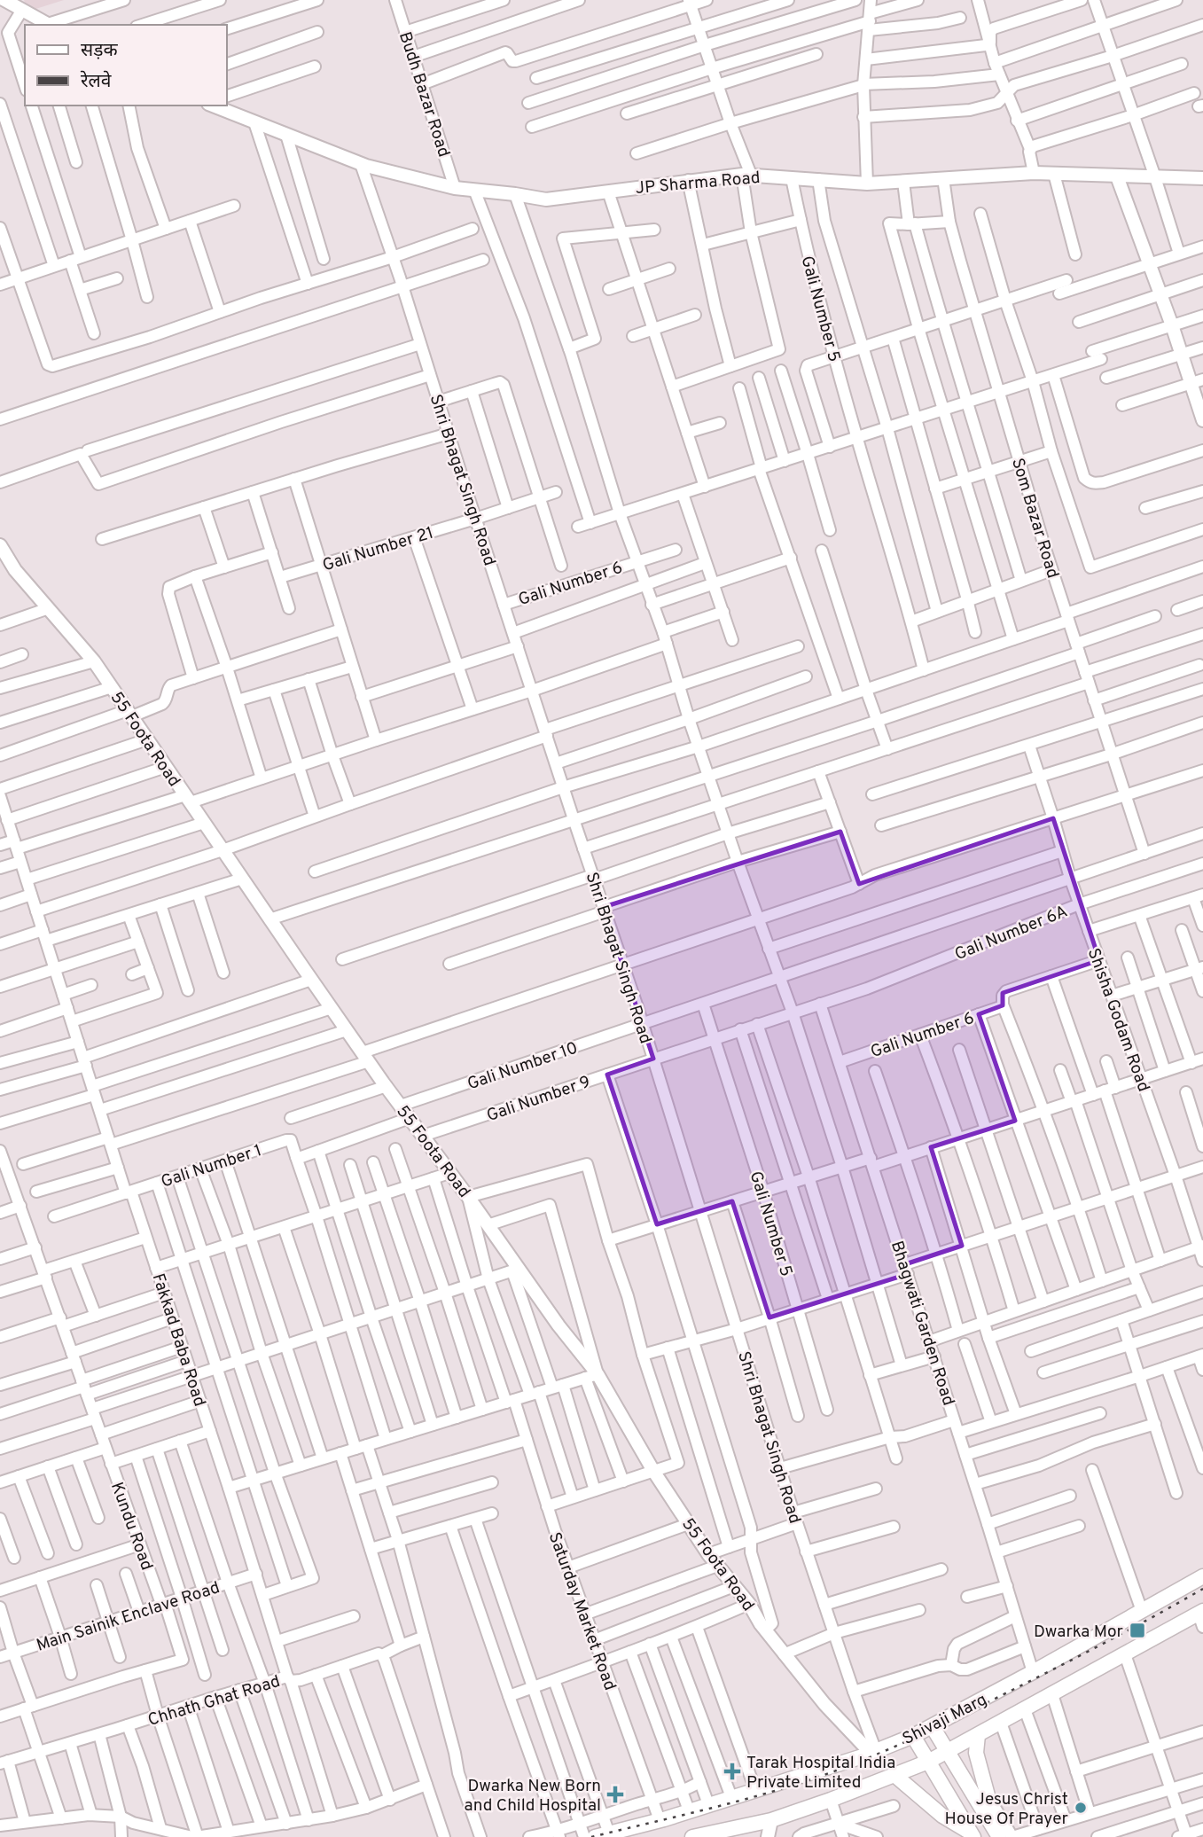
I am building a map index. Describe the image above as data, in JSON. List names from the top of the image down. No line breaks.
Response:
{"streets":{"main road":["Shivaji Marg"],"street":["Budh Bazar Road","JP Sharma Road","Gali Number 5","Shri Bhagat Singh Road","Som Bazar Road","Gali Number 21","Gali Number 6","55 Foota Road","Gali Number 6A","Shisha Godam Road","Gali Number 10","Gali Number 9","Gali Number 1","Bhagwati Garden Road","Fakkad Baba Road","Kundu Road","Saturday Market Road","Main Sainik Enclave Road","Chhath Ghat Road"]},"crossings":[["Budh Bazar Road","JP Sharma Road"],["JP Sharma Road","Gali Number 5"],["JP Sharma Road","Shri Bhagat Singh Road"],["JP Sharma Road","Som Bazar Road"],["Gali Number 5","Gali Number 10"],["Shri Bhagat Singh Road","Gali Number 21"],["Shri Bhagat Singh Road","Gali Number 6"],["Shri Bhagat Singh Road","55 Foota Road"],["Shri Bhagat Singh Road","Gali Number 10"],["Shri Bhagat Singh Road","Gali Number 9"],["Shri Bhagat Singh Road","Shivaji Marg"],["Som Bazar Road","Gali Number 10"],["Gali Number 6","Bhagwati Garden Road"],["55 Foota Road","Gali Number 10"],["55 Foota Road","Gali Number 9"],["55 Foota Road","Shivaji Marg"],["Gali Number 6A","Shisha Godam Road"],["Gali Number 6A","Bhagwati Garden Road"],["Shisha Godam Road","Gali Number 10"],["Gali Number 1","Fakkad Baba Road"],["Bhagwati Garden Road","Shivaji Marg"],["Fakkad Baba Road","Main Sainik Enclave Road"],["Fakkad Baba Road","Chhath Ghat Road"],["Kundu Road","Main Sainik Enclave Road"],["Saturday Market Road","Shivaji Marg"]],"places":{"transit":["Dwarka Mor"],"health":["Tarak Hospital India Private Limited","Dwarka New Born and Child Hospital"],"other":["Jesus Christ House Of Prayer"]},"legend":["सड़क","रेलवे"]}
